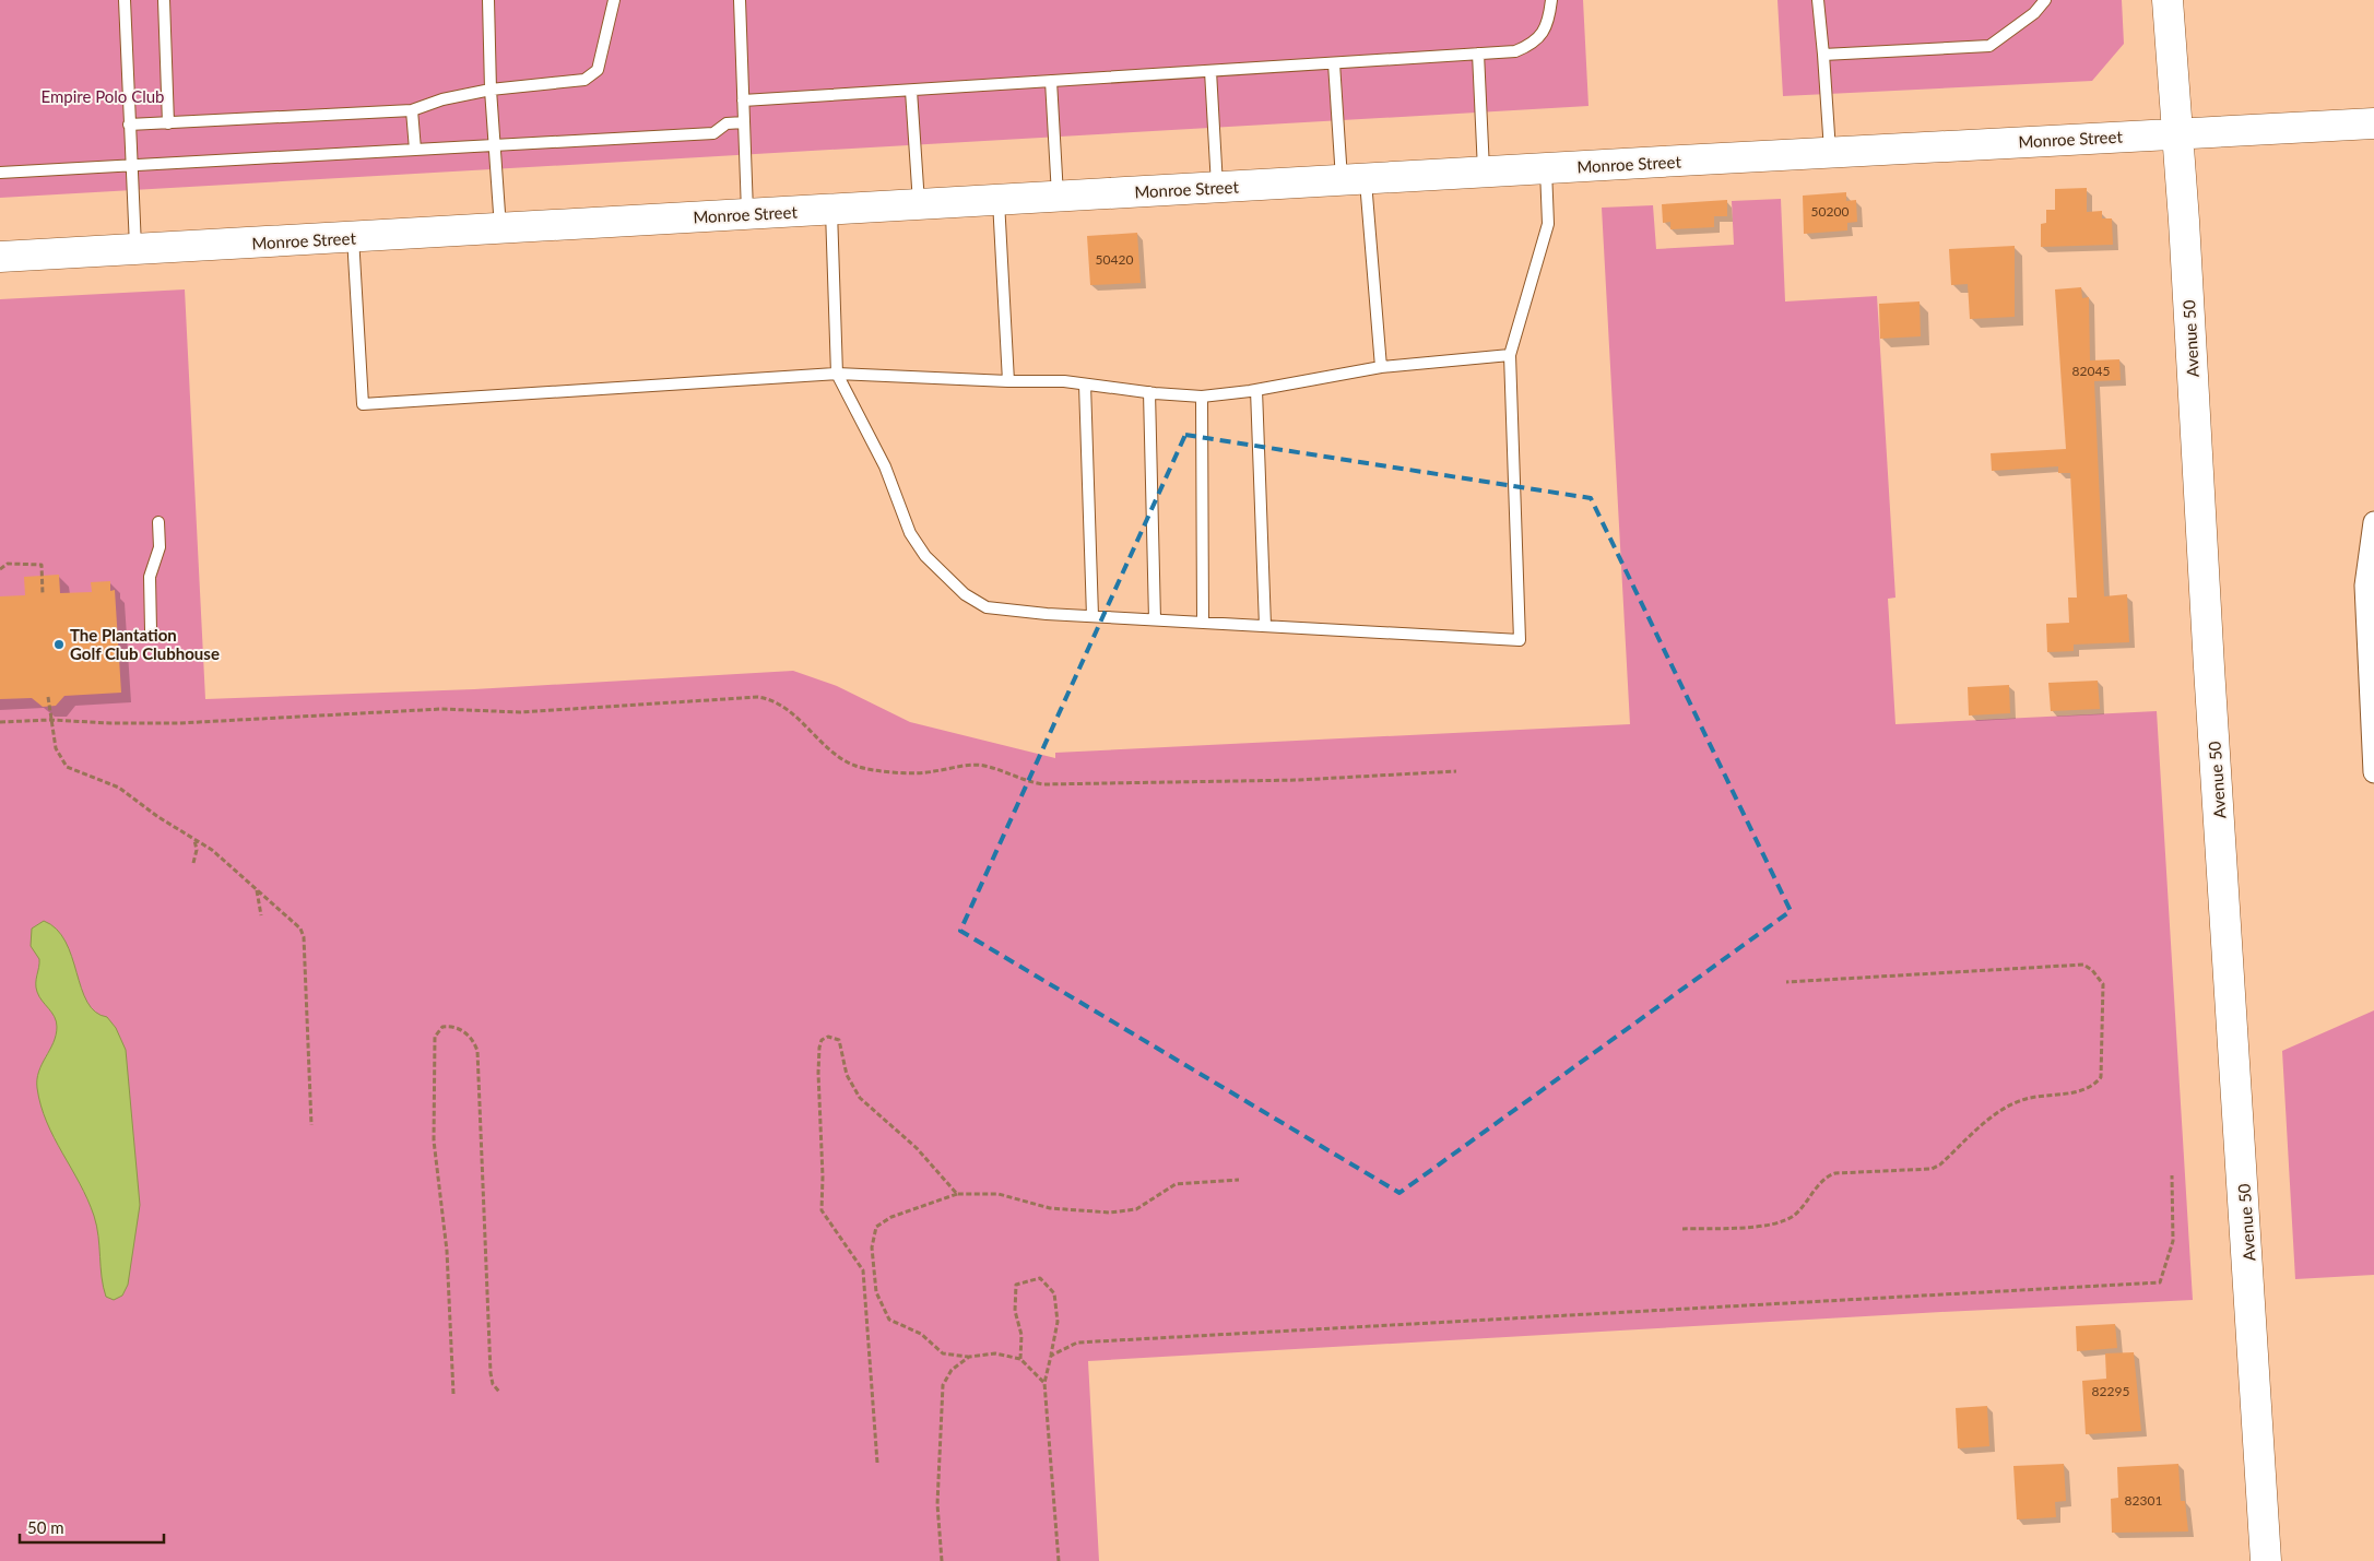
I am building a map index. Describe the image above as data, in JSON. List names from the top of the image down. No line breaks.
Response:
{"streets":{"main road":["Monroe Street","Avenue 50"]},"crossings":[["Monroe Street","Avenue 50"]],"parks":["Empire Polo Club"],"places":["The Plantation Golf Club Clubhouse"],"house_numbers":["50200","50420","82045","82295","82301"],"scale_bar":"50 m"}
